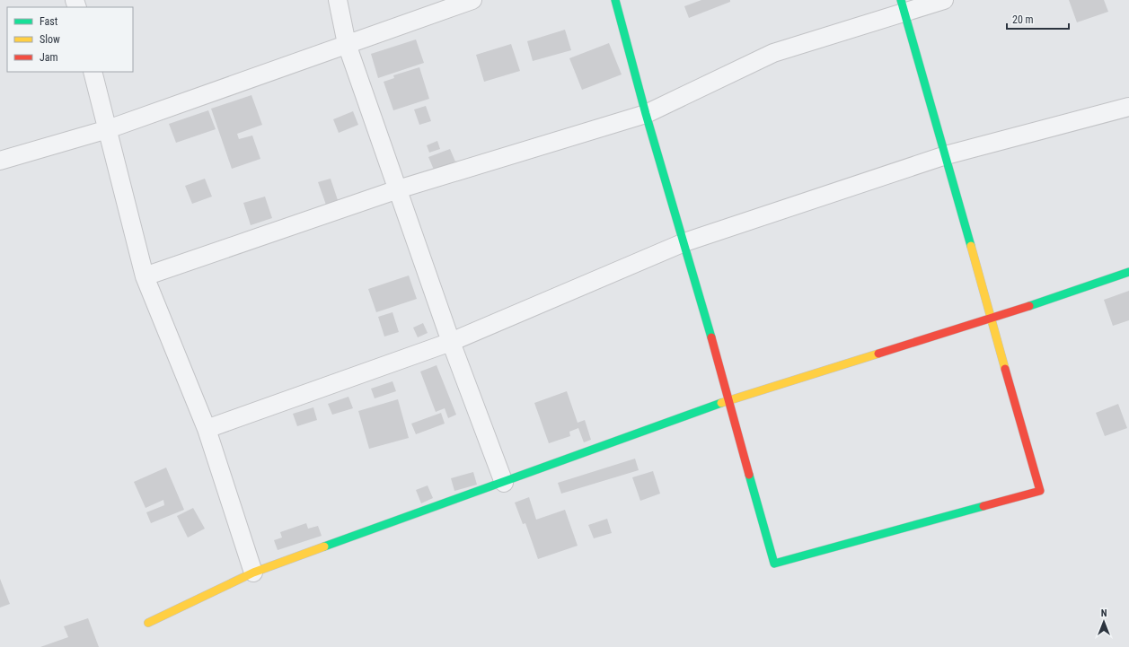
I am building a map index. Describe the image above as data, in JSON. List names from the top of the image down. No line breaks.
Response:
{"legend":["Fast","Slow","Jam"],"scale_bar":"20 m","north":"top"}
